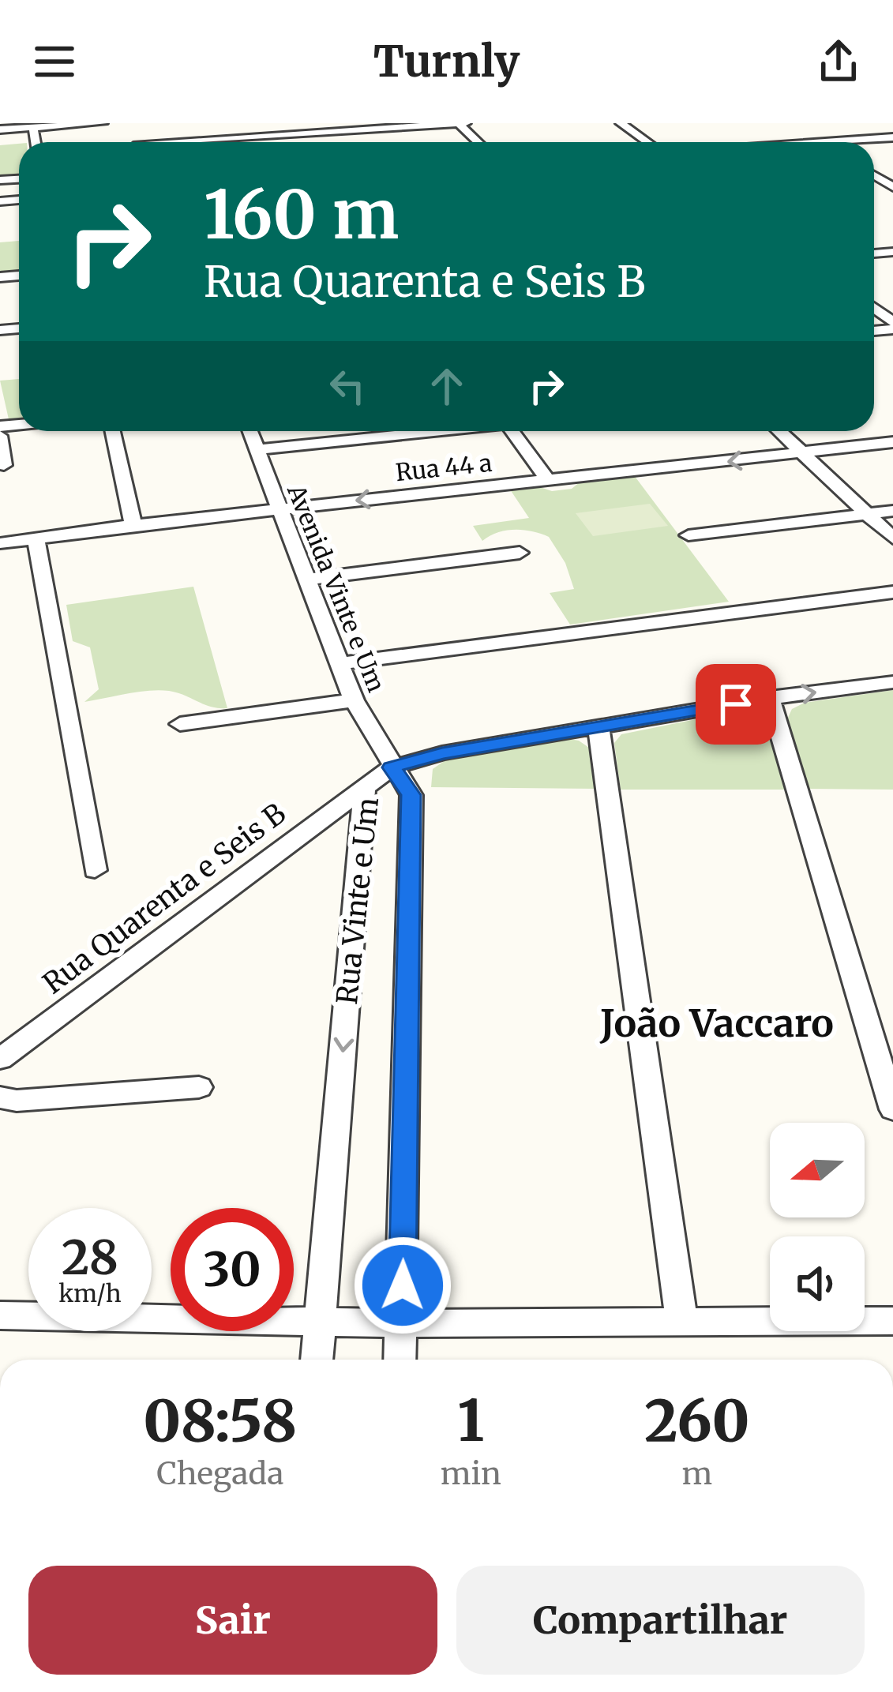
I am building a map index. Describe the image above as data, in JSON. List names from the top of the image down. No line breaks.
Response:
{"streets":{"street":["Rua 44 a","Avenida Vinte e Um","Rua Quarenta e Seis B","Rua Vinte e Um"]},"crossings":[["Rua 44 a","Avenida Vinte e Um"],["Avenida Vinte e Um","Rua Vinte e Um"],["Rua Quarenta e Seis B","Rua Vinte e Um"]],"districts":["João Vaccaro"],"north":"left","page":{"header":"Turnly","turn":["160 m","Rua Quarenta e Seis B"],"speed":"28 km/h","limit":"30","eta":["08:58","Chegada","1","min","260","m"],"buttons":["Sair","Compartilhar"]}}
